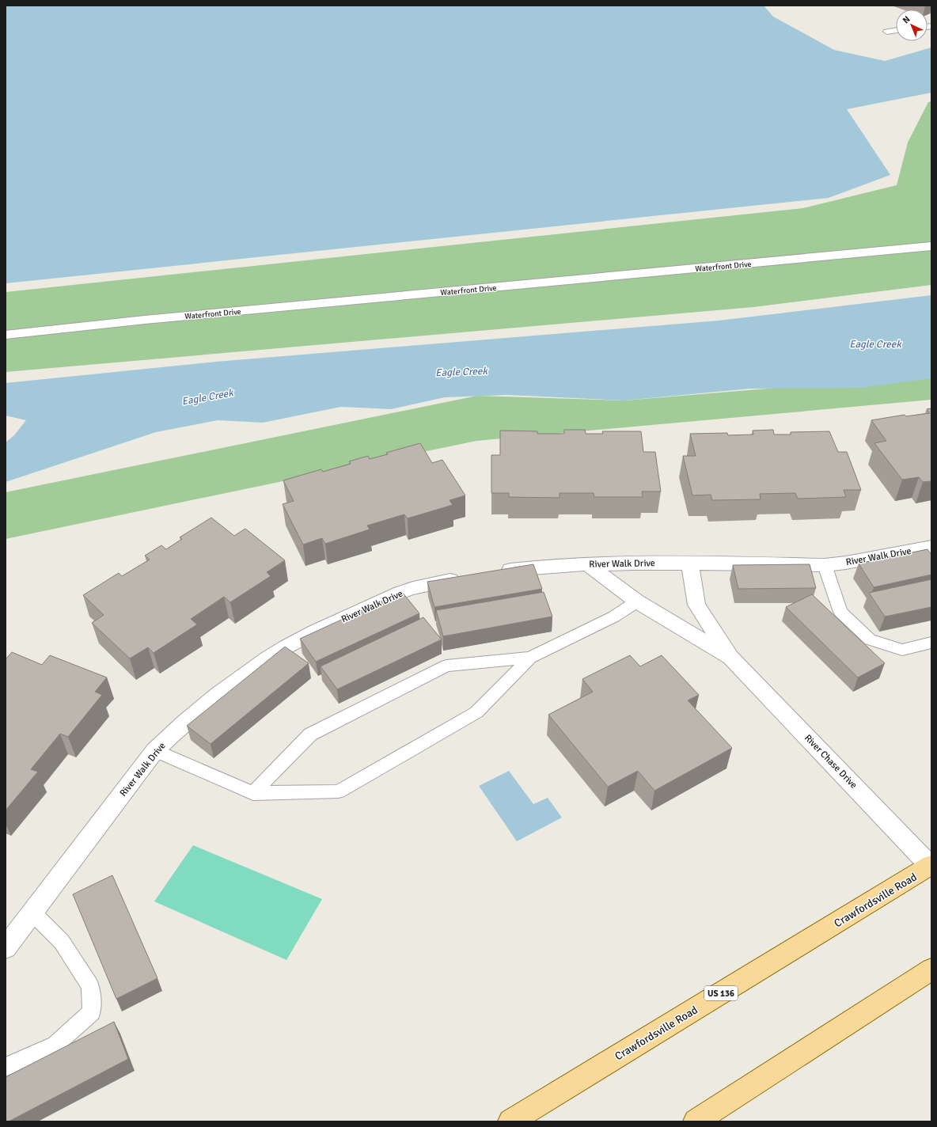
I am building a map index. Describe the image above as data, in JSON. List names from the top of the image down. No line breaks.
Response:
{"streets":{"main road":["Crawfordsville Road","US 136"],"street":["Waterfront Drive","River Walk Drive","River Chase Drive"]},"crossings":[["River Walk Drive","River Chase Drive"],["River Chase Drive","Crawfordsville Road"]],"water":["Eagle Creek"],"north":"top left"}
